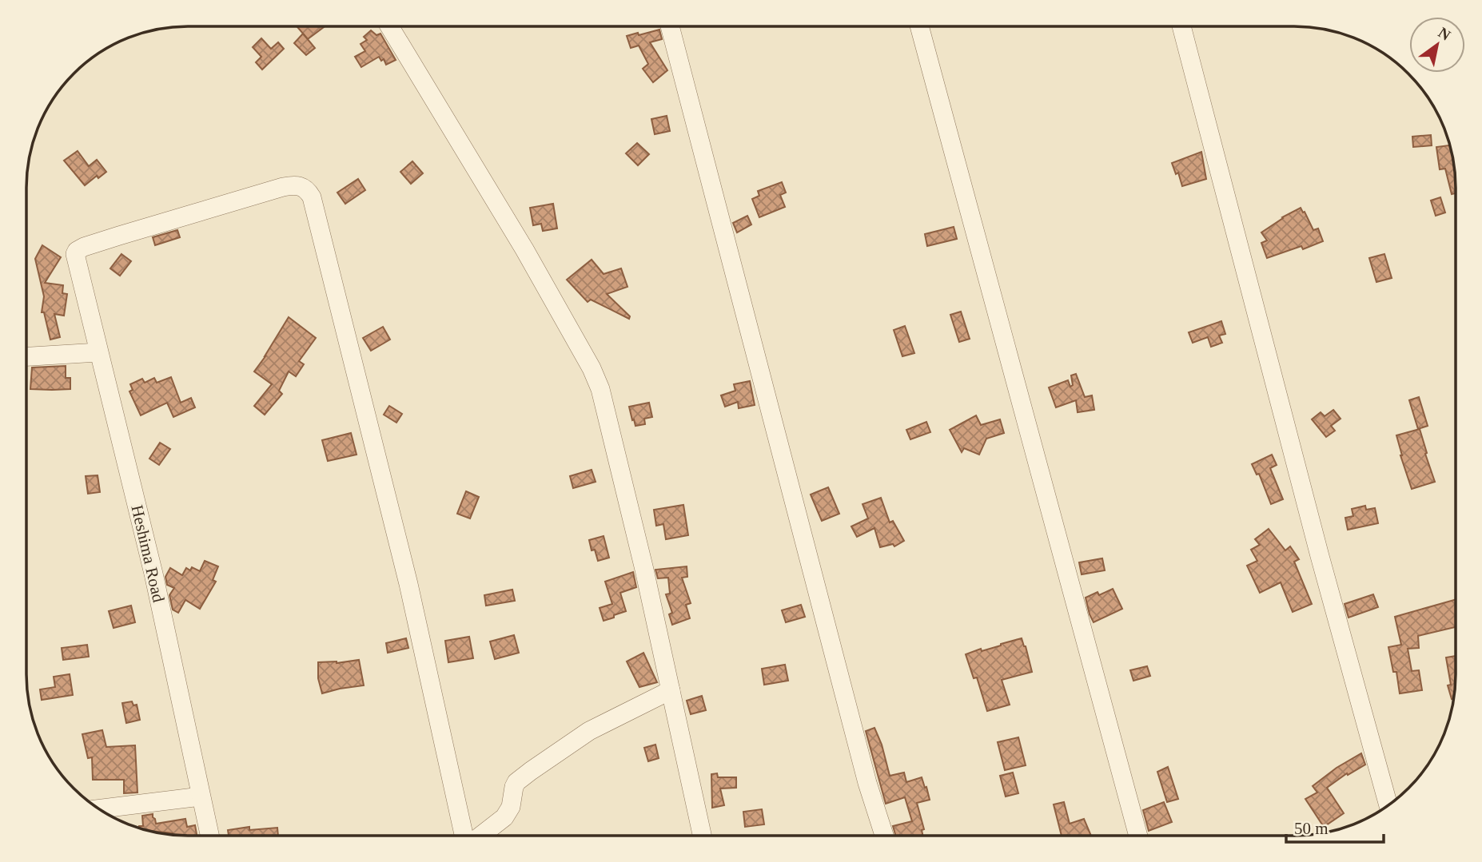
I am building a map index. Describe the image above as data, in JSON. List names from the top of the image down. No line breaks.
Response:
{"streets":{"street":["Heshima Road"]},"scale_bar":"50 m","north":"top right"}
